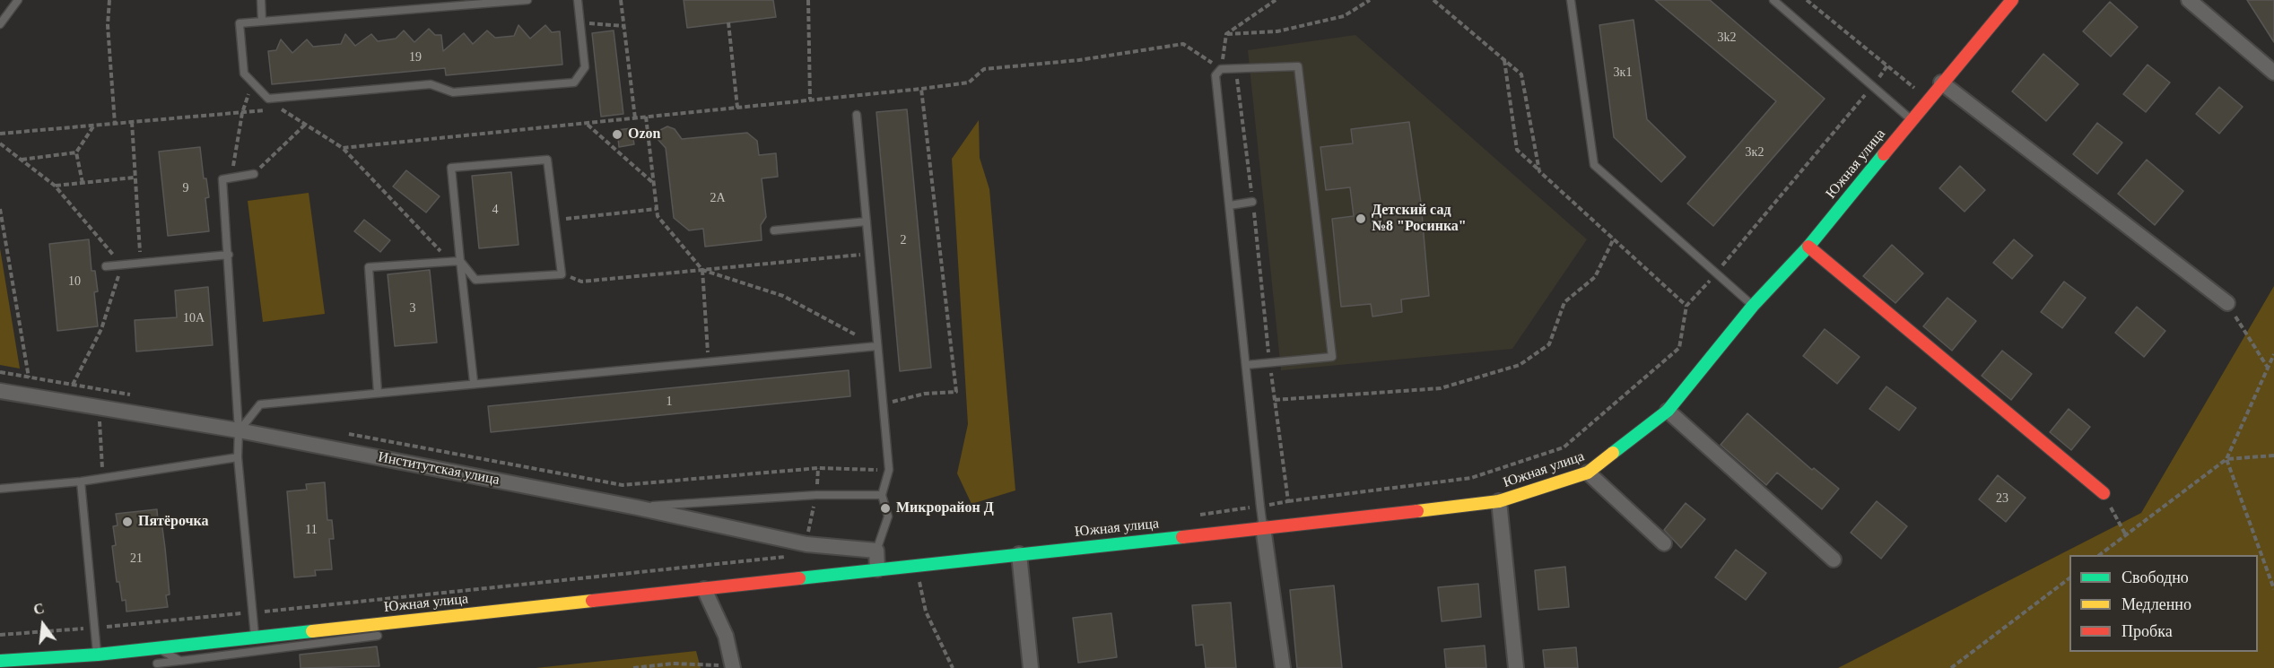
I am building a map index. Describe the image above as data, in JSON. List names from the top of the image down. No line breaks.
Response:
{"streets":{"street":["Южная улица","Институтская улица"]},"places":["Ozon","Детский сад №8 \"Росинка\"","Микрорайон Д","Пятёрочка"],"house_numbers":["3k2","19","3к1","3к2","9","2А","4","2","10","3","10А","1","23","11","21"],"legend":["Свободно","Медленно","Пробка"],"north":"top"}
